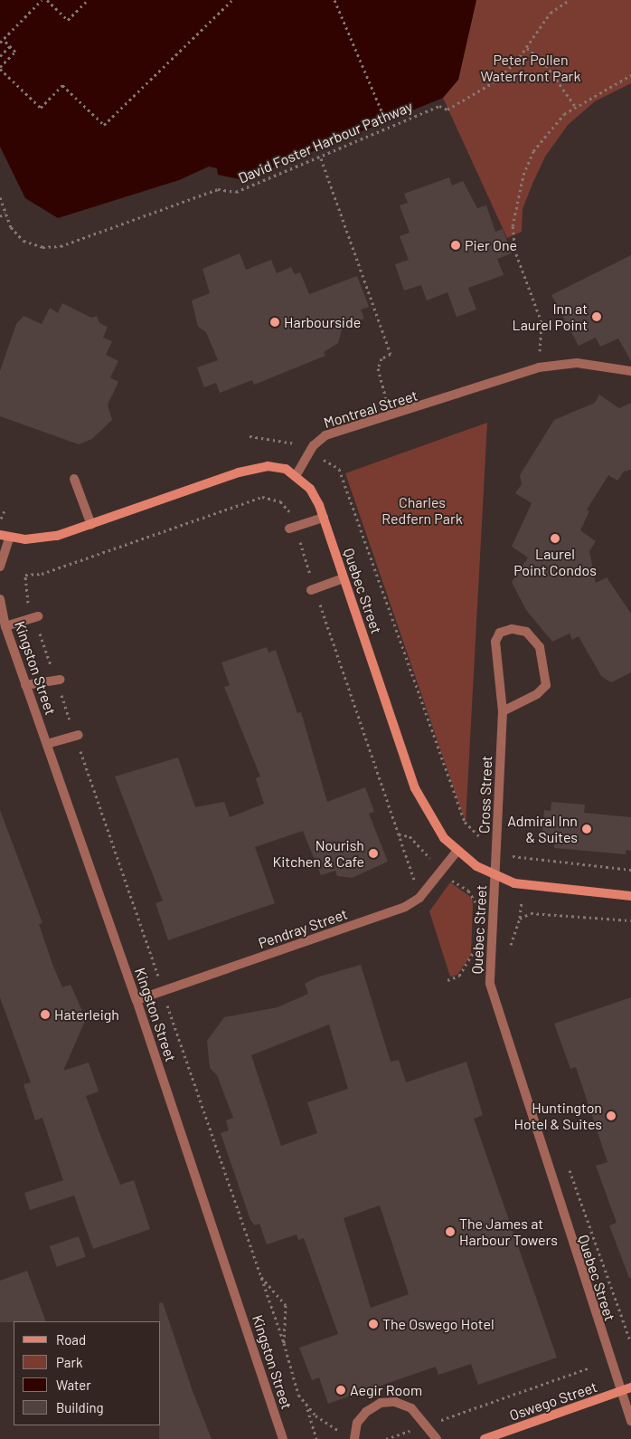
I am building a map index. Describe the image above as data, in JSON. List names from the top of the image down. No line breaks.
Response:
{"streets":{"street":["Montreal Street","Quebec Street","Kingston Street","Cross Street","Pendray Street","Oswego Street"],"path":["David Foster Harbour Pathway"]},"crossings":[["Montreal Street","Quebec Street"],["Quebec Street","Cross Street"],["Quebec Street","Pendray Street"],["Quebec Street","Oswego Street"],["Kingston Street","Pendray Street"]],"parks":["Peter Pollen Waterfront Park","Charles Redfern Park"],"places":["Pier One","Inn at Laurel Point","Harbourside","Laurel Point Condos","Admiral Inn & Suites","Nourish Kitchen & Cafe","Haterleigh","Huntington Hotel & Suites","The James at Harbour Towers","The Oswego Hotel","Aegir Room"],"legend":["Road","Park","Water","Building"]}
